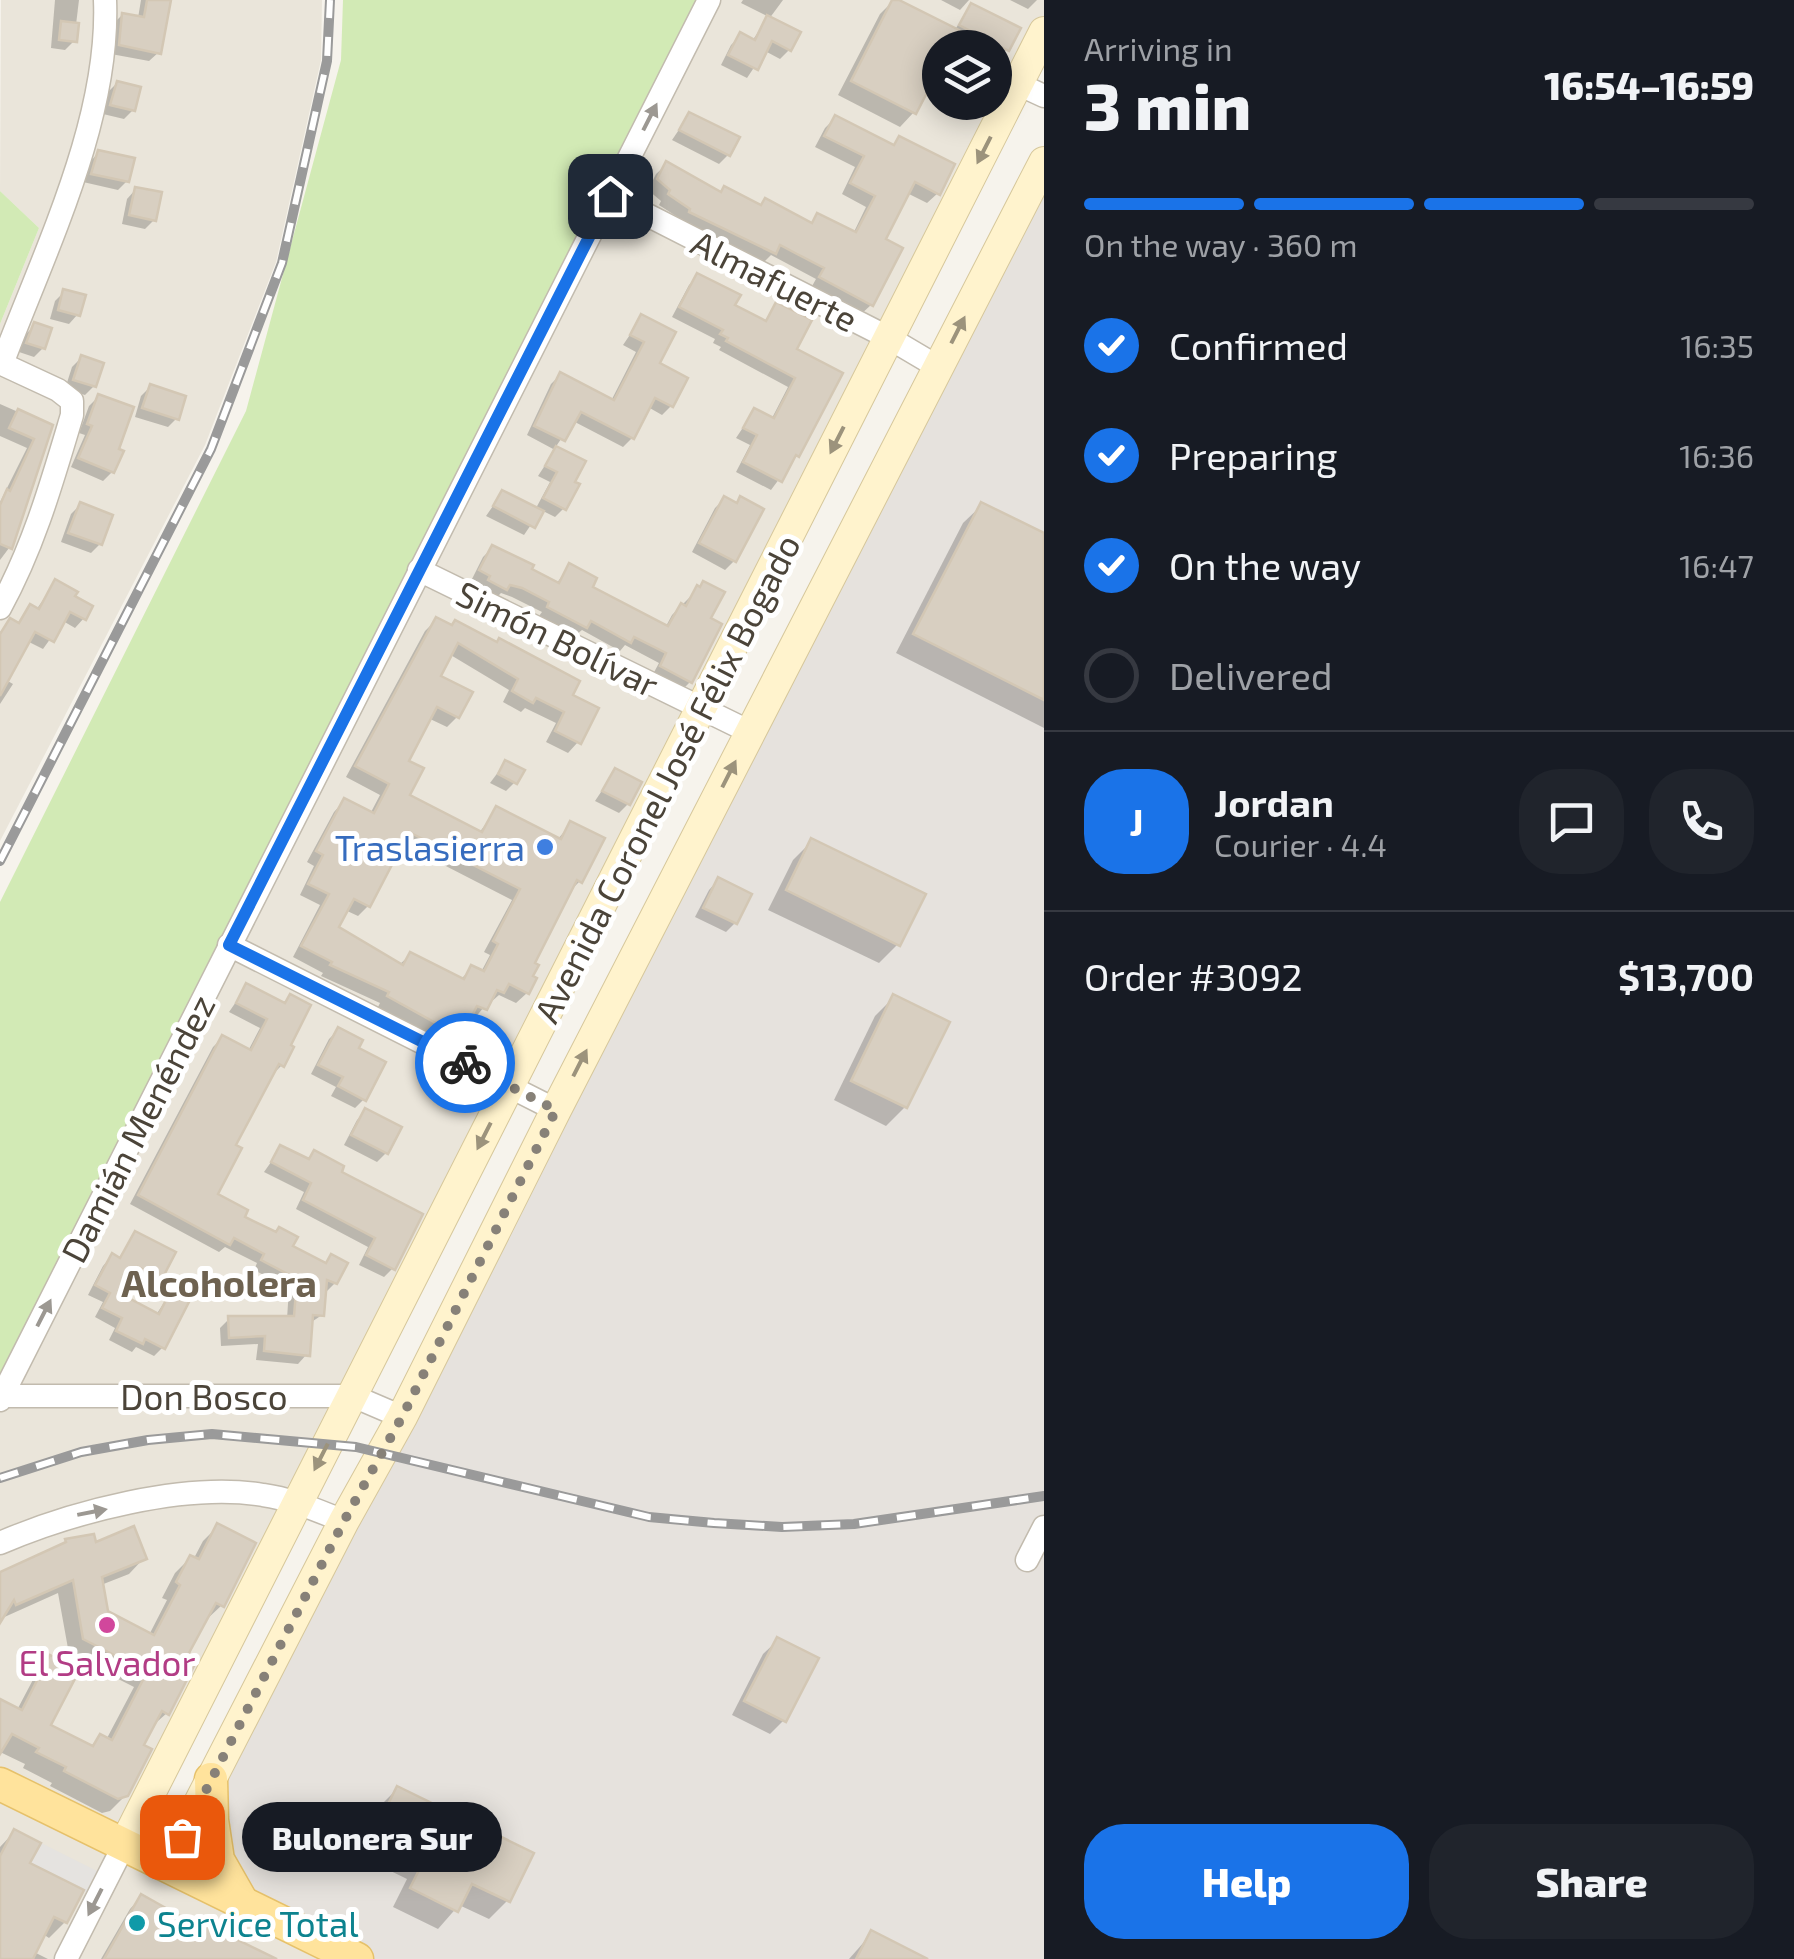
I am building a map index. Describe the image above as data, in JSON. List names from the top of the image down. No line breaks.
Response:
{"streets":{"main road":["Avenida Coronel José Félix Bogado"],"street":["Almafuerte","Simón Bolívar","Damián Menéndez","Don Bosco"]},"crossings":[["Almafuerte","Avenida Coronel José Félix Bogado"],["Almafuerte","Damián Menéndez"],["Simón Bolívar","Avenida Coronel José Félix Bogado"],["Simón Bolívar","Damián Menéndez"],["Avenida Coronel José Félix Bogado","Don Bosco"],["Damián Menéndez","Don Bosco"]],"one_way":["Damián Menéndez"],"districts":["Alcoholera"],"places":["Traslasierra","El Salvador","Bulonera Sur","Service Total"],"page":{"heading":["3 min","Arriving in","16:54–16:59"],"panel":["Jordan","Courier · 4.4","Order #3092","$13,700"],"bar":"On the way · 360 m","list":[["Confirmed","16:35"],["Preparing","16:36"],["On the way","16:47"],"Delivered"],"round":"J","bubble":"Bulonera Sur","buttons":["Help","Share"]}}
